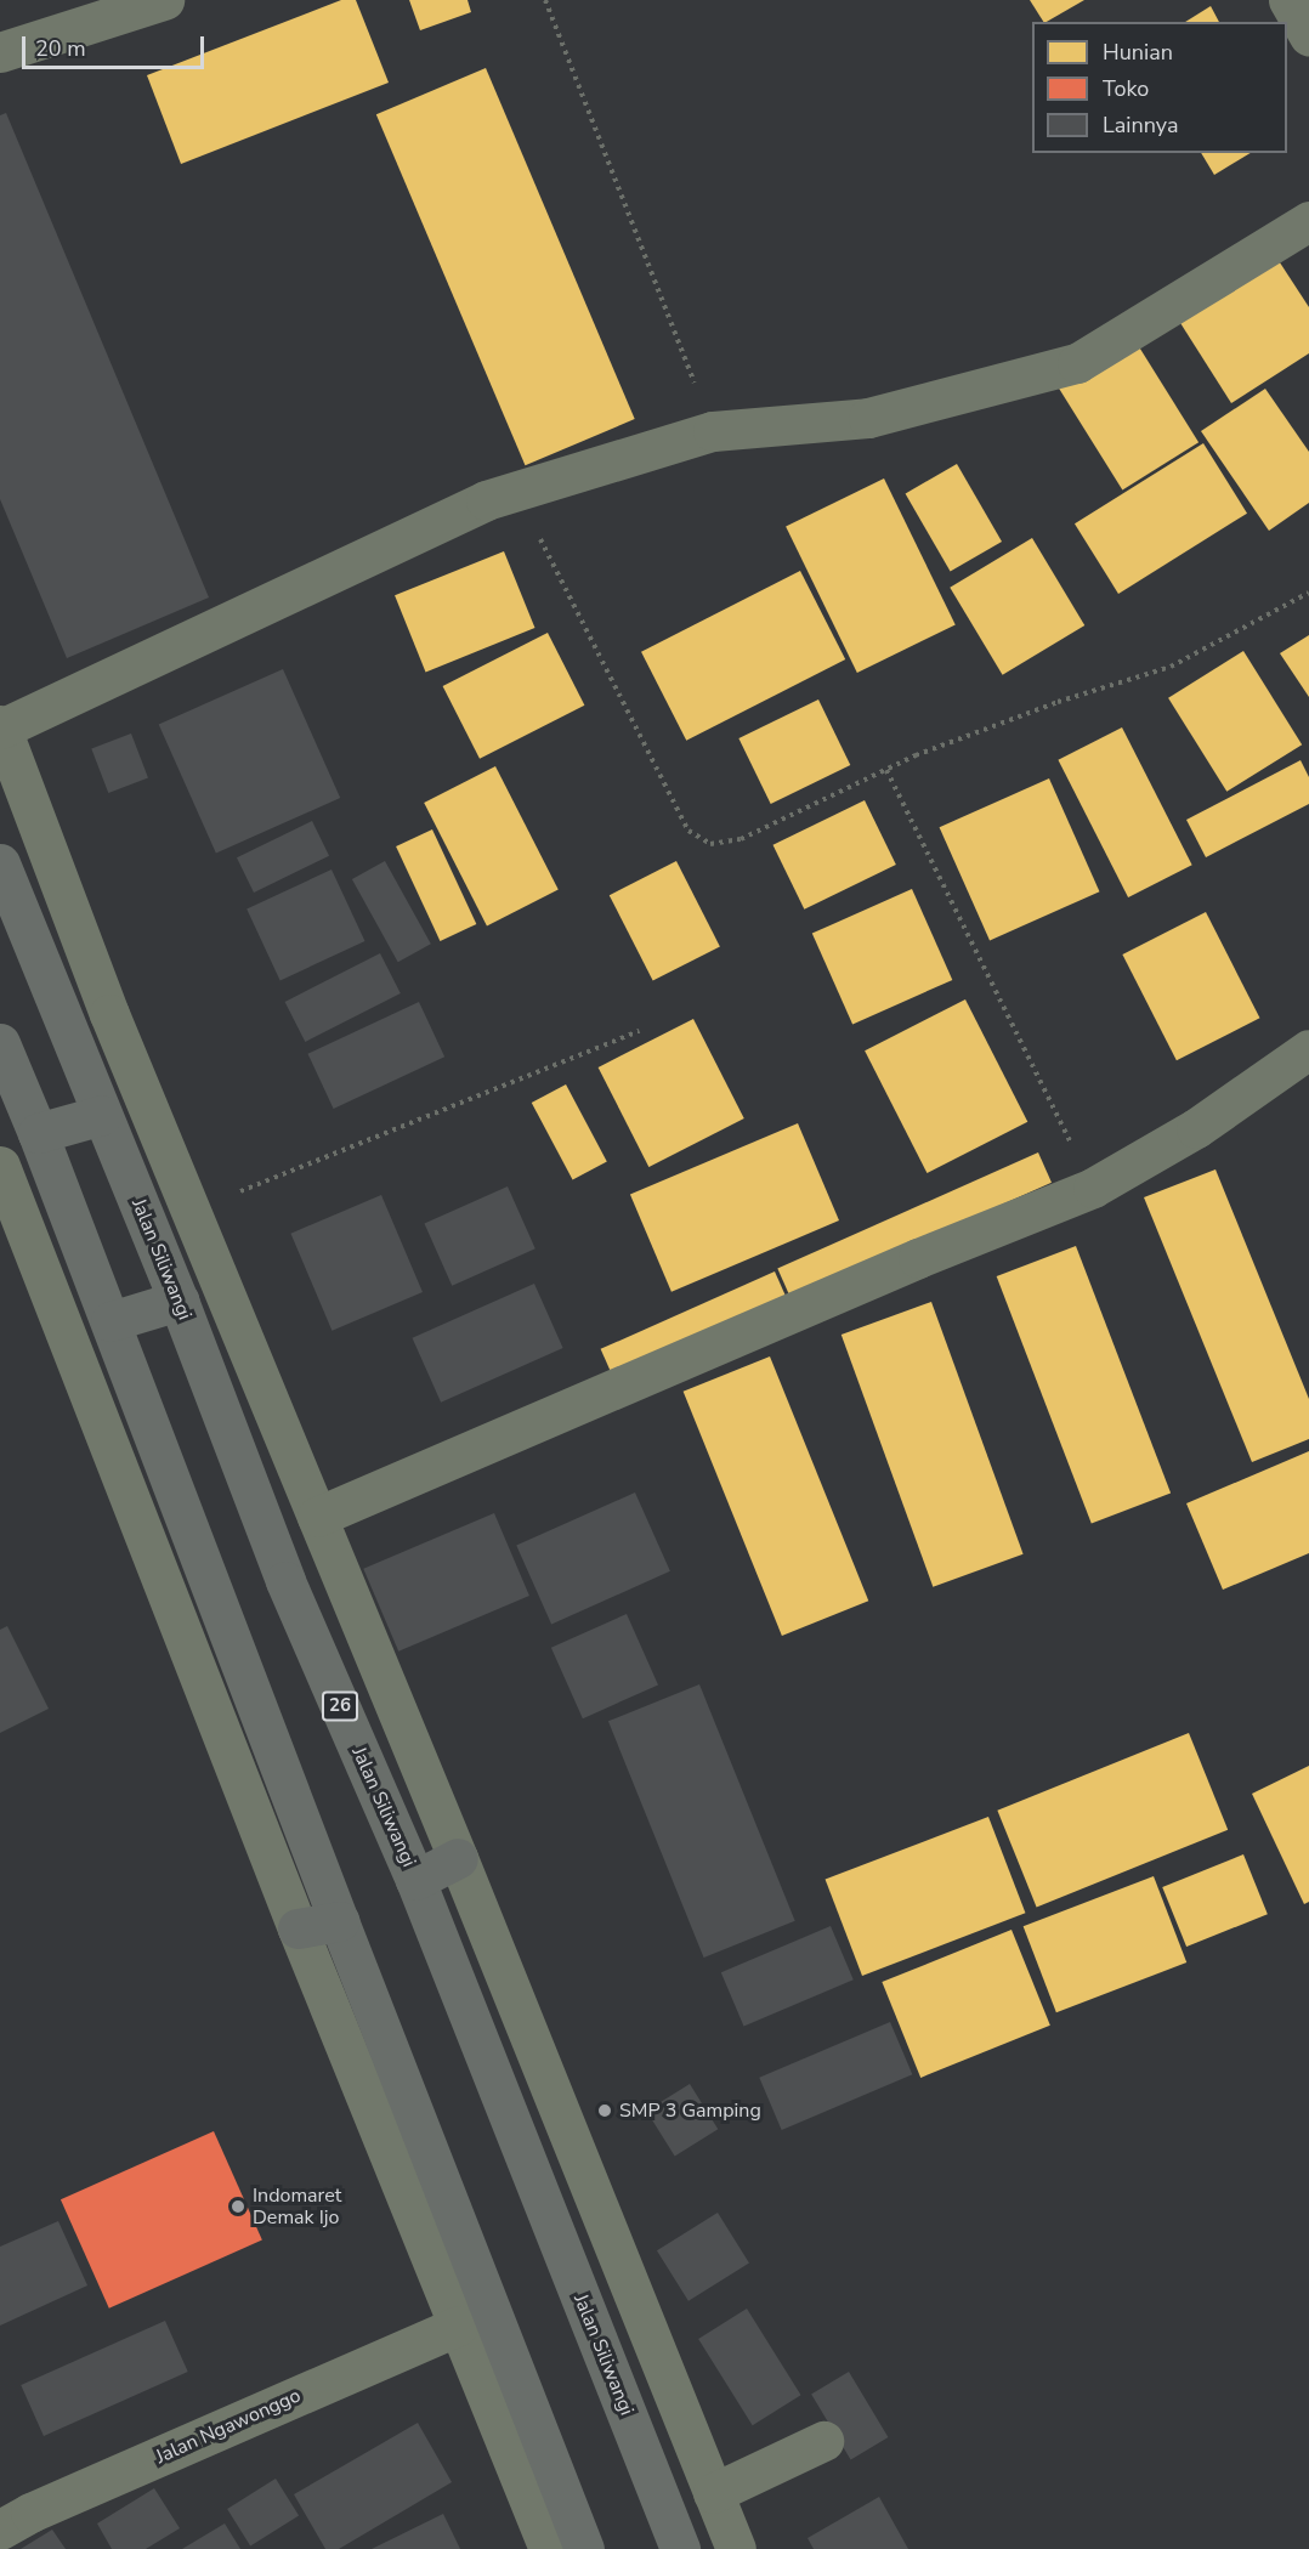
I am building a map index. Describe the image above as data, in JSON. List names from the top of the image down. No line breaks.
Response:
{"streets":{"highway":["Jalan Siliwangi","26"],"street":["Jalan Ngawonggo"]},"places":["SMP 3 Gamping","Indomaret Demak Ijo"],"legend":["Hunian","Toko","Lainnya"],"scale_bar":"20 m"}
